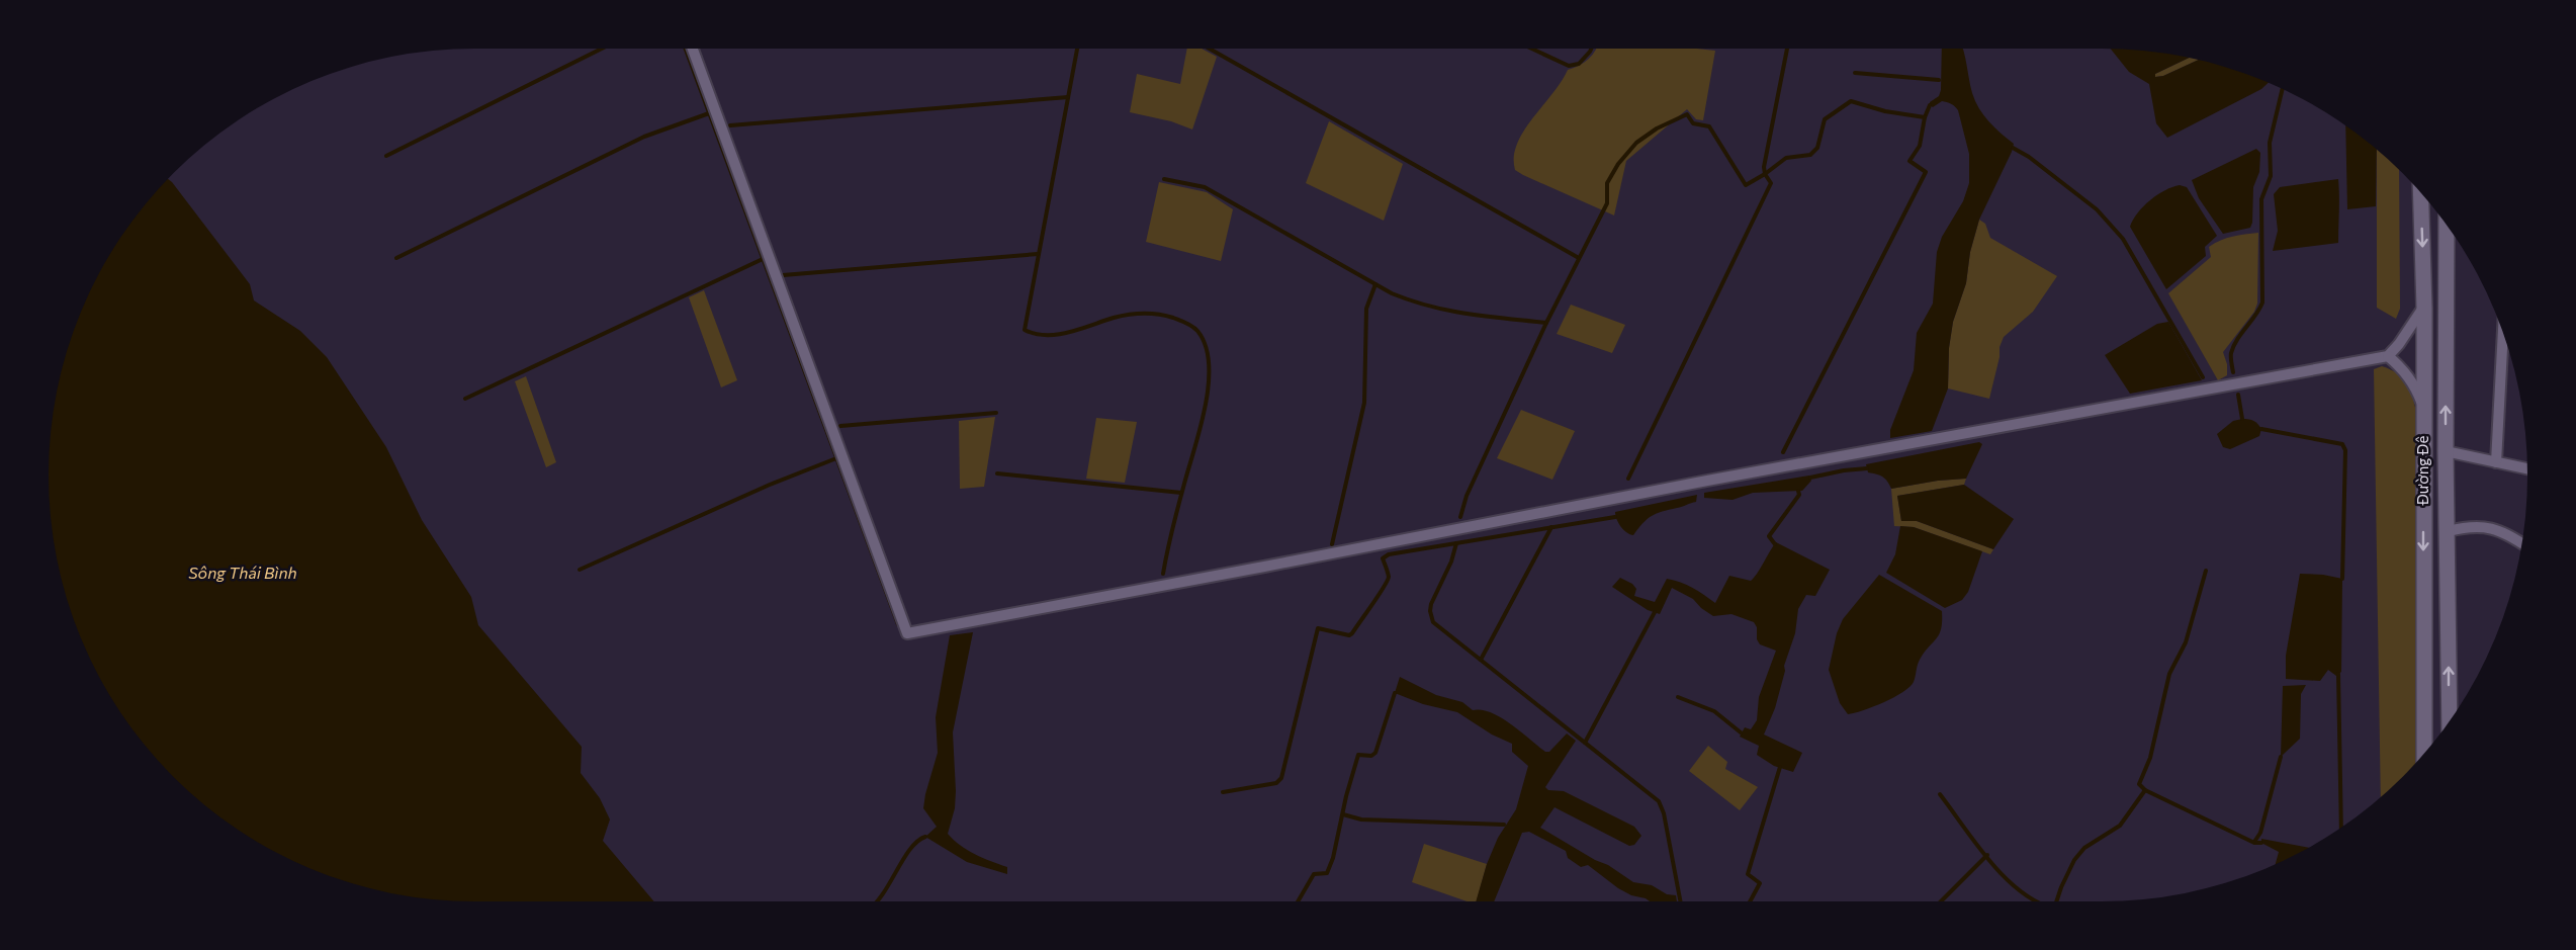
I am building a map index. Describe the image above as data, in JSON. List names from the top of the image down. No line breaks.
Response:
{"streets":{"street":["Đường Đê"]},"water":["Sông Thái Bình"]}
